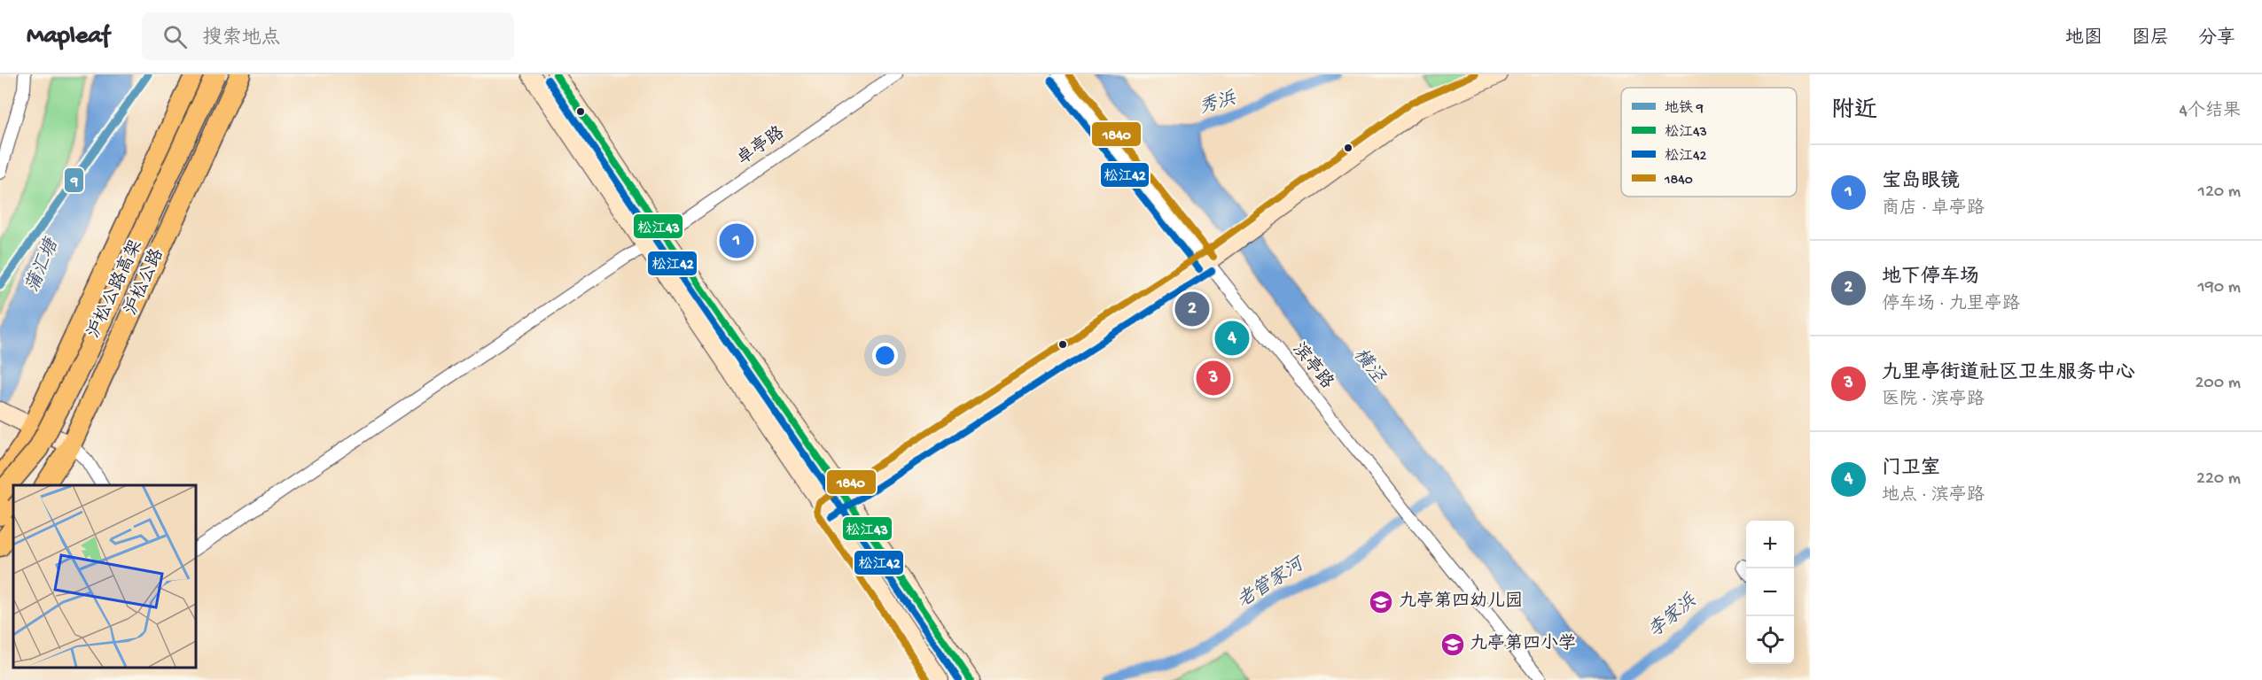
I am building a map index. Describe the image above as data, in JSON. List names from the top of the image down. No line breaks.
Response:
{"streets":{"main road":["沪松公路","沪松公路高架"],"street":["卓亭路","滨亭路"]},"water":["秀浜","蒲汇塘","横泾","老管家河","李家浜"],"places":{"school or university":["九亭第四幼儿园","九亭第四小学"]},"lines":["metro line 9","transit line 松江43","transit line 1840","transit line 松江42"],"legend":["地铁 9","松江43","松江42","1840"],"page":{"header":"Mapleaf","search":"搜索地点","nav":["地图","图层","分享"],"heading":["附近","4个结果"],"list":[{"mark":"1","name":"宝岛眼镜","note":"商店 · 卓亭路","value":"120 m"},{"mark":"2","name":"地下停车场","note":"停车场 · 九里亭路","value":"190 m"},{"mark":"3","name":"九里亭街道社区卫生服务中心","note":"医院 · 滨亭路","value":"200 m"},{"mark":"4","name":"门卫室","note":"地点 · 滨亭路","value":"220 m"}],"pins":["1","2","4","3"],"map_buttons":["+","−"]}}
